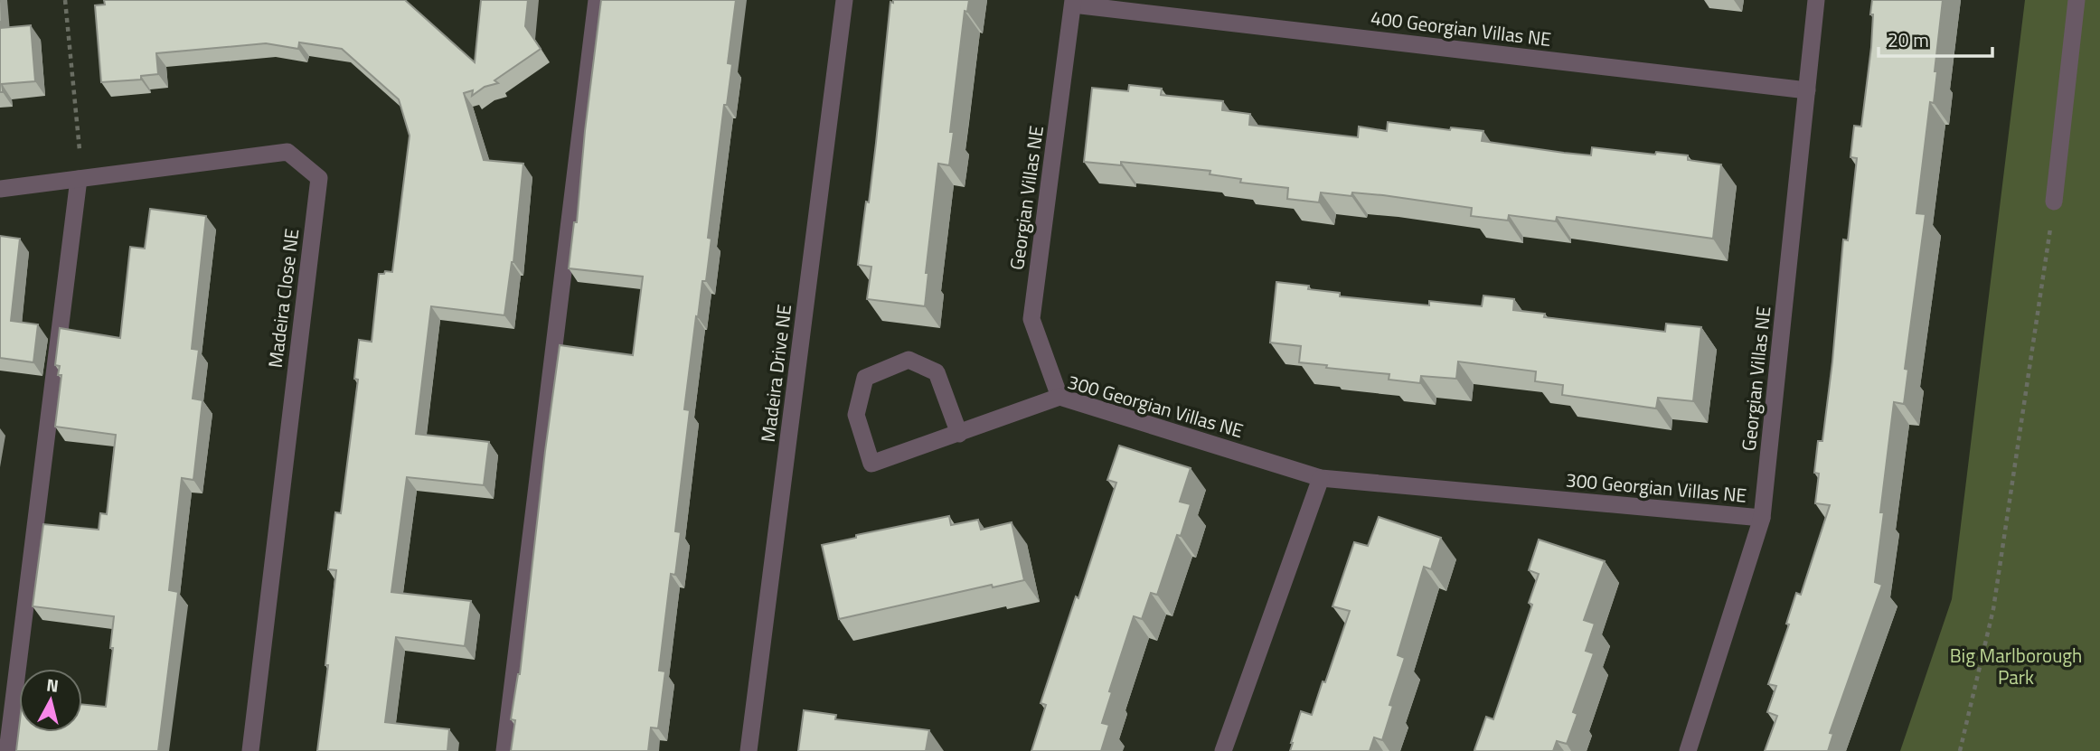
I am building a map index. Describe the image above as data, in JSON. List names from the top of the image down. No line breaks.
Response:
{"streets":{"street":["400 Georgian Villas NE","Georgian Villas NE","Madeira Close NE","Madeira Drive NE","300 Georgian Villas NE"]},"crossings":[["400 Georgian Villas NE","Georgian Villas NE"],["Georgian Villas NE","300 Georgian Villas NE"]],"parks":["Big Marlborough Park"],"scale_bar":"20 m","north":"top"}
